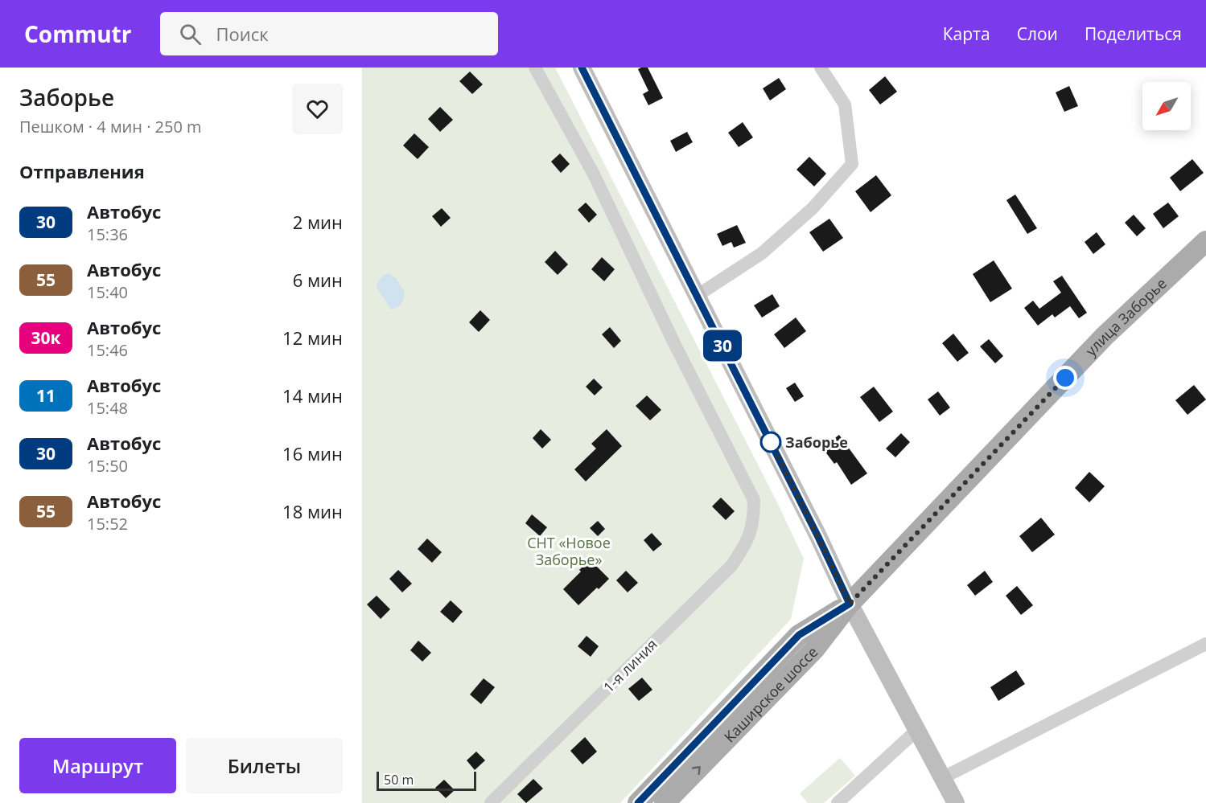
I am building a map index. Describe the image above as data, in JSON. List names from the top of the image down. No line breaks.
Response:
{"streets":{"main road":["улица Заборье","Каширское шоссе"],"street":["1-я линия"]},"crossings":[["улица Заборье","Каширское шоссе"]],"parks":["СНТ «Новое Заборье»"],"places":["Заборье"],"lines":["bus line 30"],"scale_bar":"50 m","north":"bottom left","page":{"header":"Commutr","search":"Поиск","nav":["Карта","Слои","Поделиться"],"heading":[["Заборье","Пешком · 4 мин · 250 m"],"Отправления"],"on_map":"30","list":[{"mark":"30","name":"Автобус","note":"15:36","value":"2 мин"},{"mark":"55","name":"Автобус","note":"15:40","value":"6 мин"},{"mark":"30к","name":"Автобус","note":"15:46","value":"12 мин"},{"mark":"11","name":"Автобус","note":"15:48","value":"14 мин"},{"mark":"30","name":"Автобус","note":"15:50","value":"16 мин"},{"mark":"55","name":"Автобус","note":"15:52","value":"18 мин"}],"buttons":["Маршрут","Билеты"],"scale":"50 m"}}
